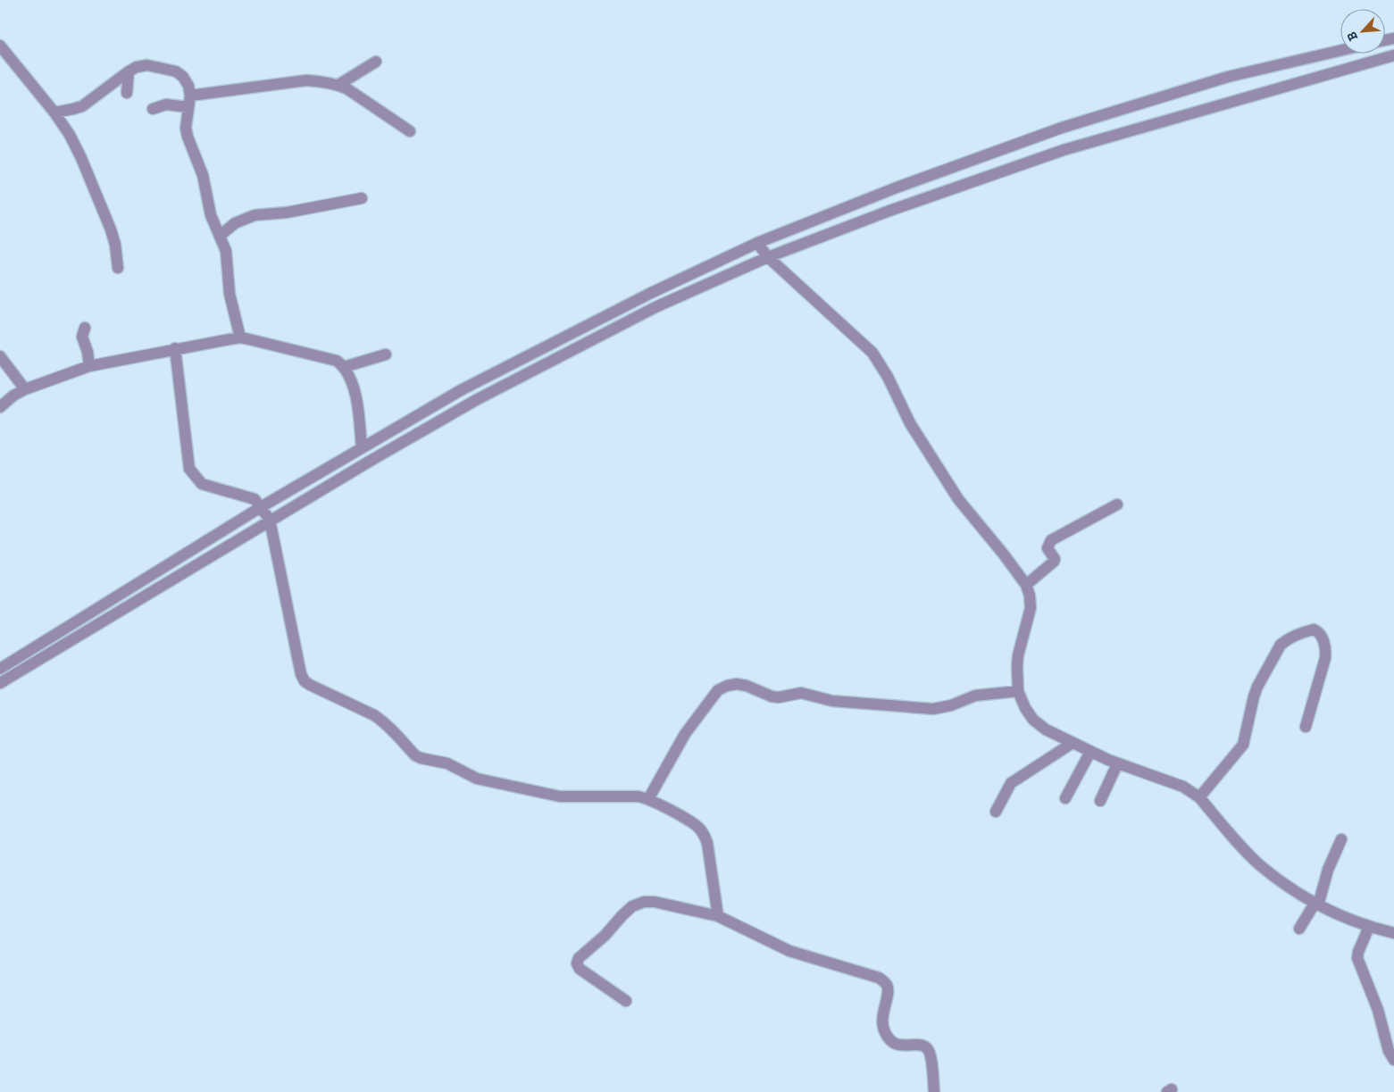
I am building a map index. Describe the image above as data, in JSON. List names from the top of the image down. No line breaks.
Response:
{"north":"bottom left"}
